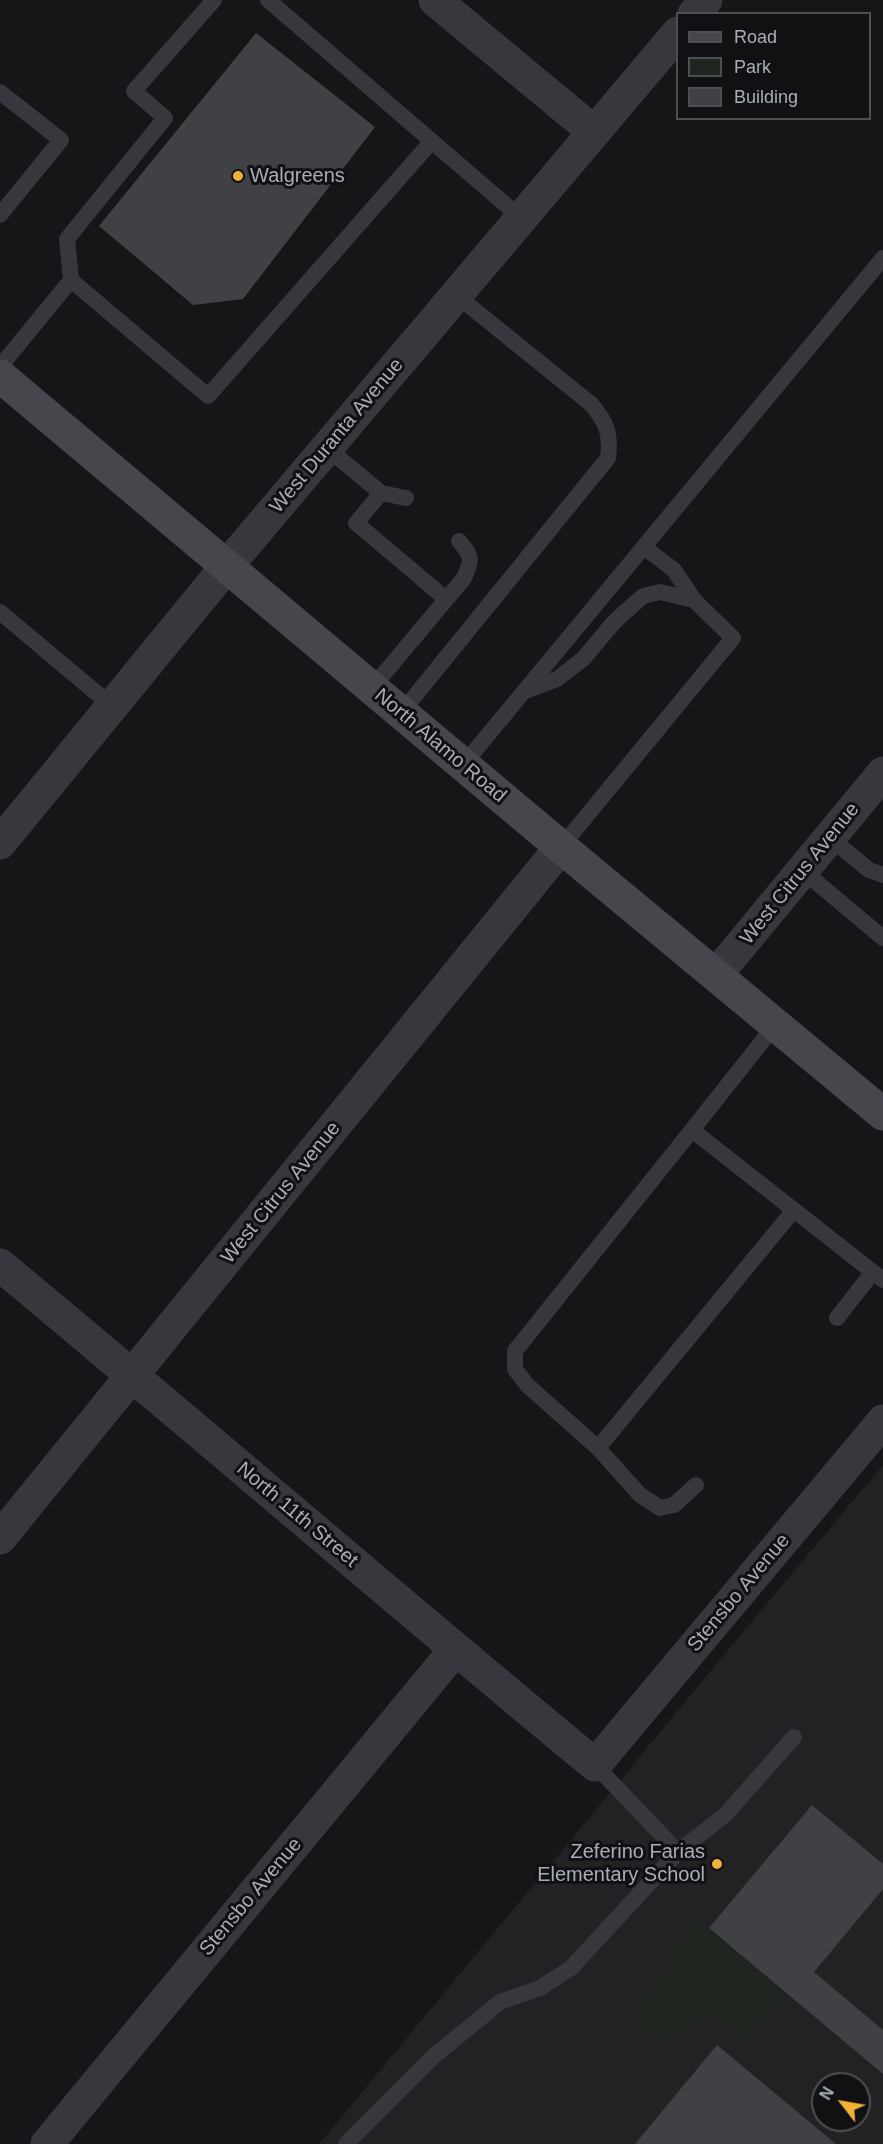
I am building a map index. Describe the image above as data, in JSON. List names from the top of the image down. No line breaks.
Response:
{"streets":{"main road":["North Alamo Road"],"street":["West Duranta Avenue","West Citrus Avenue","North 11th Street","Stensbo Avenue"]},"crossings":[["West Duranta Avenue","North Alamo Road"],["North Alamo Road","West Citrus Avenue"],["West Citrus Avenue","North 11th Street"],["North 11th Street","Stensbo Avenue"]],"places":["Walgreens","Zeferino Farias Elementary School"],"legend":["Road","Park","Building"],"north":"top left"}
